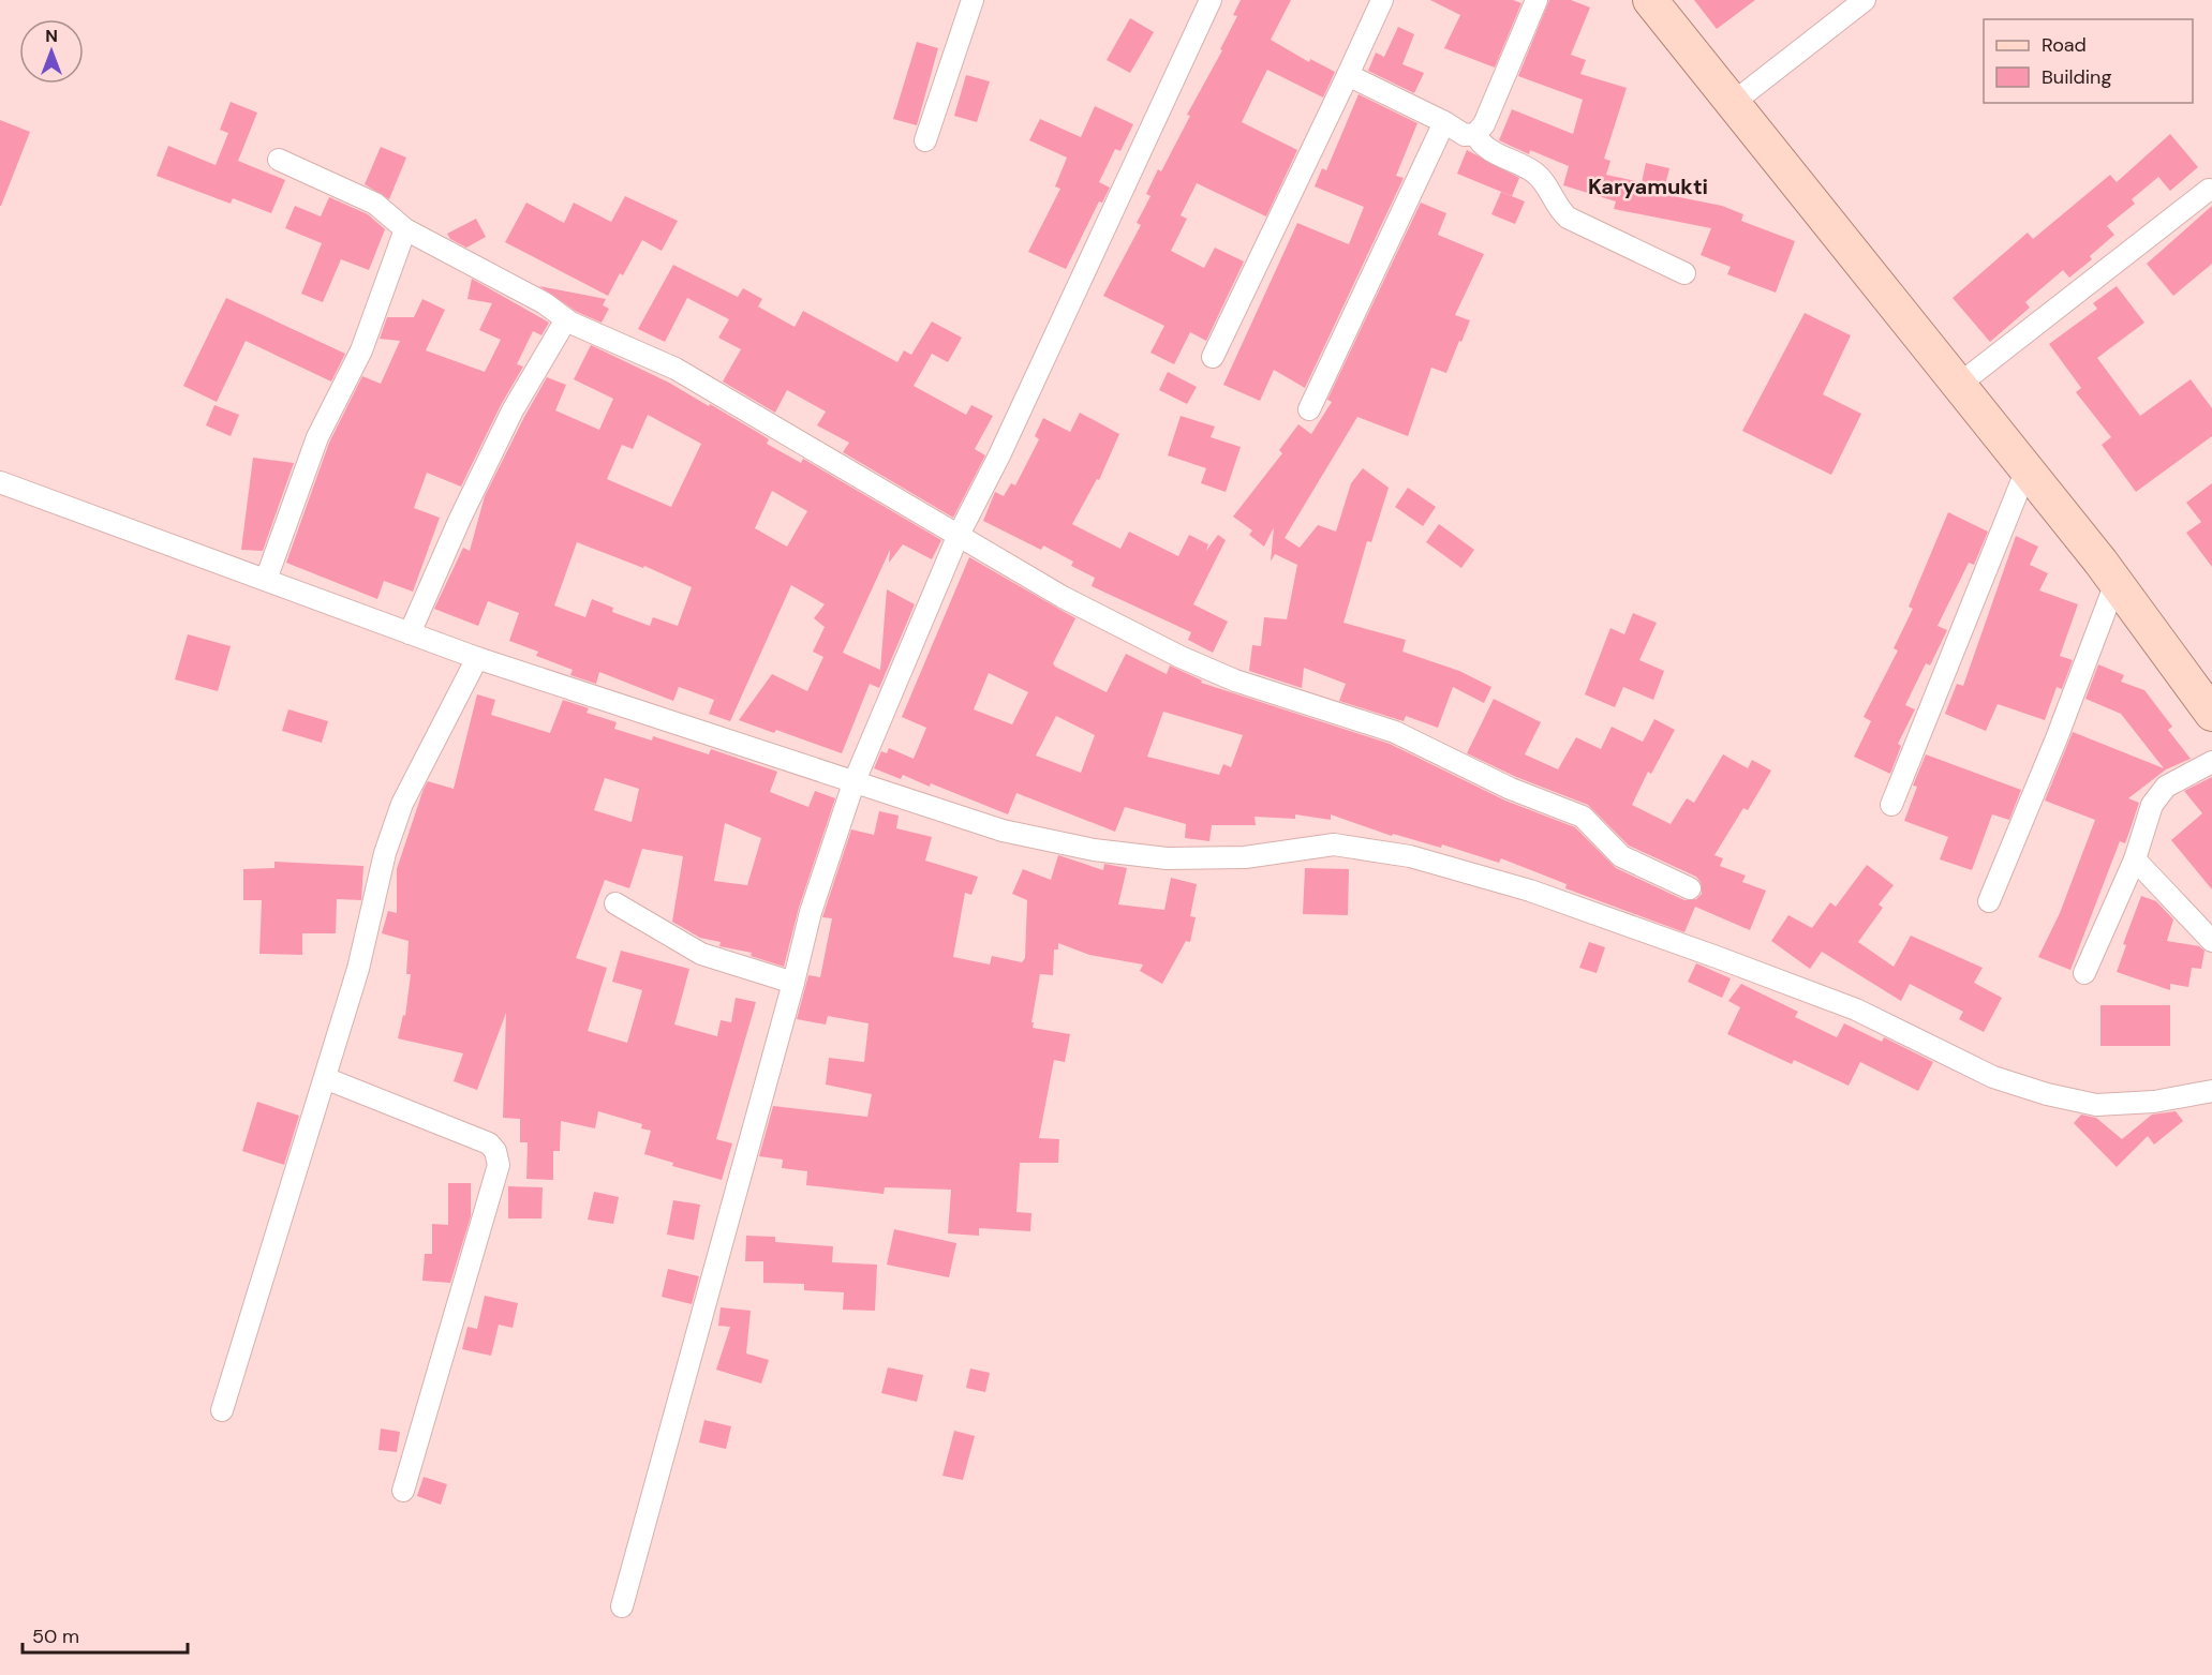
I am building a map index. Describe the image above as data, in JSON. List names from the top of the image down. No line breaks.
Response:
{"districts":["Karyamukti"],"legend":["Road","Building"],"scale_bar":"50 m","north":"top"}
